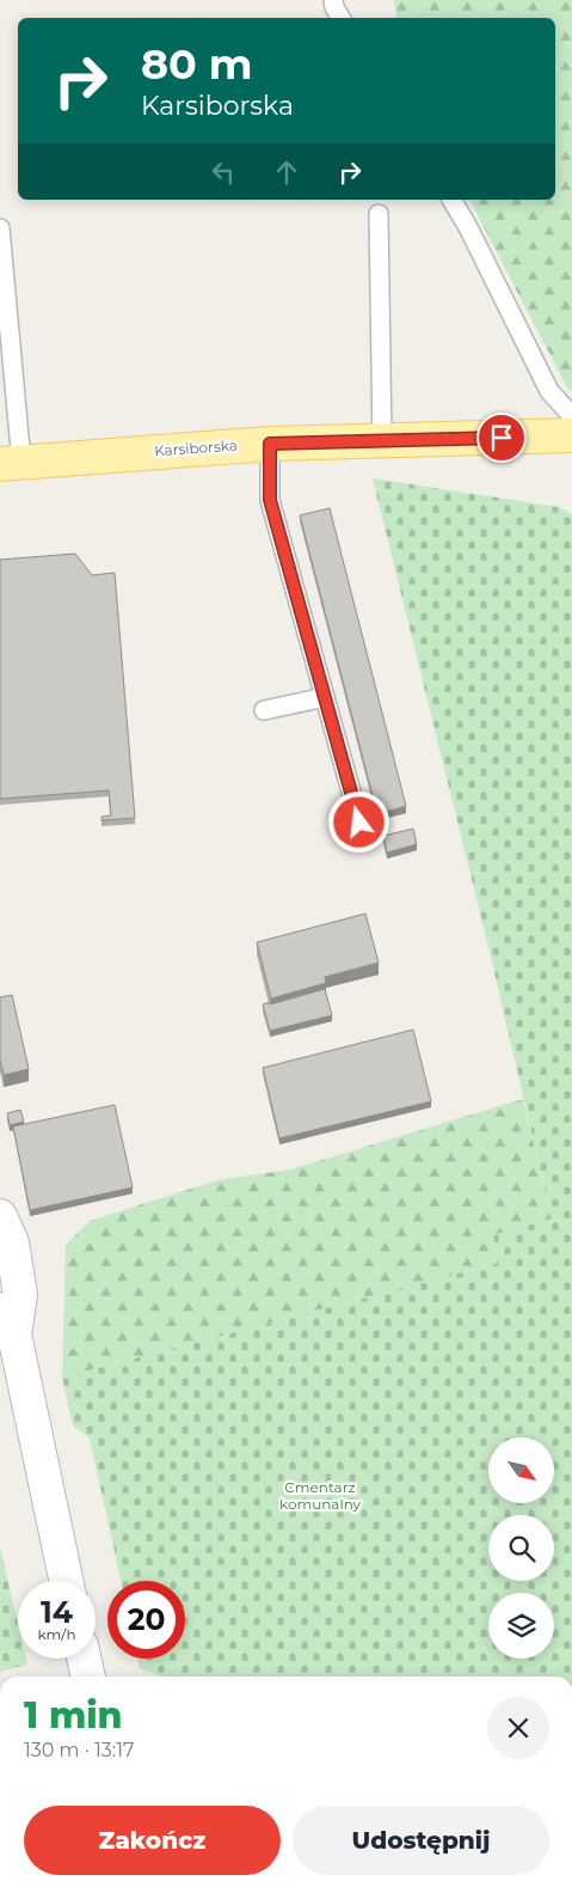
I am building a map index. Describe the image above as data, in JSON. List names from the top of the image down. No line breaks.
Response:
{"streets":{"main road":["Karsiborska"]},"parks":["Cmentarz komunalny"],"north":"bottom right","page":{"turn":["80 m","Karsiborska"],"speed":"14 km/h","limit":"20","heading":["1 min","130 m · 13:17"],"buttons":["Zakończ","Udostępnij"]}}
